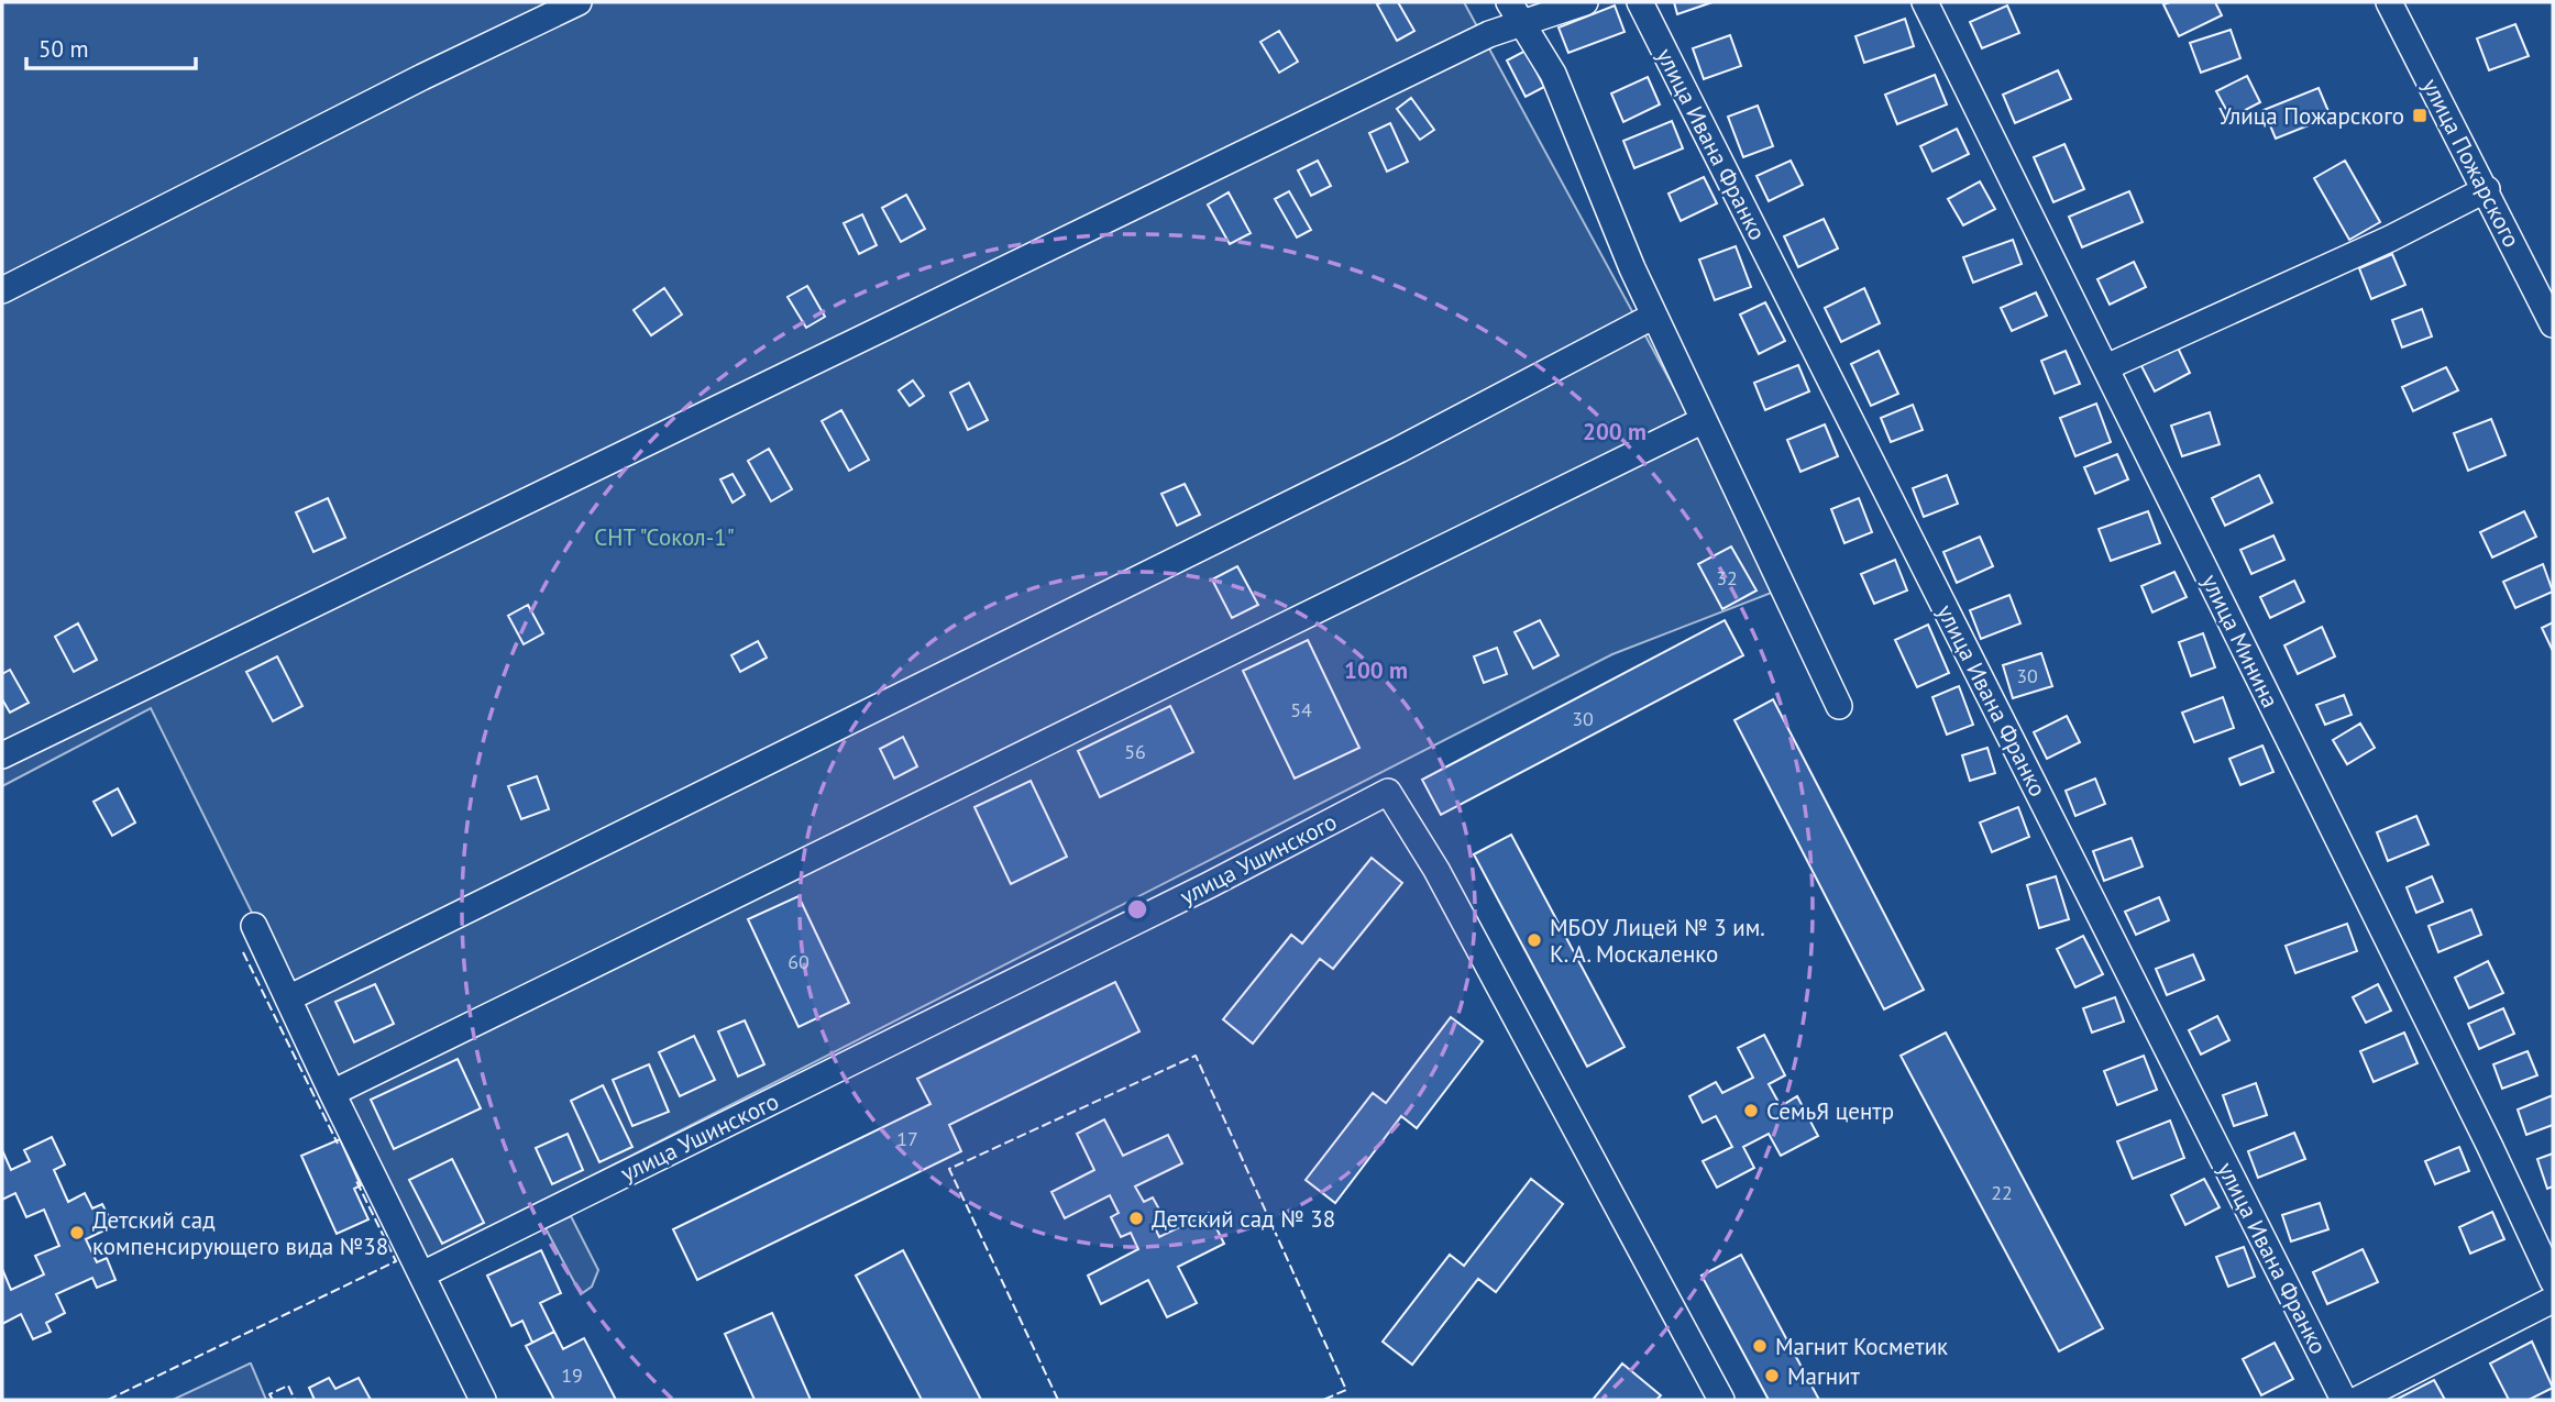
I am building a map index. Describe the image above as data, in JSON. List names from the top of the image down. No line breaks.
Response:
{"streets":{"street":["улица Ивана Франко","улица Пожарского","улица Минина","улица Ушинского"]},"parks":["СНТ \"Сокол-1\""],"places":{"transit":["Улица Пожарского"],"other":["МБОУ Лицей № 3 им. К. А. Москаленко","СемьЯ центр","Детский сад № 38","Детский сад компенсирующего вида №38","Магнит Косметик","Магнит"]},"house_numbers":["32","30","54","30","56","60","17","22","19"],"scale_bar":"50 m","rings":["200 m","100 m"]}
